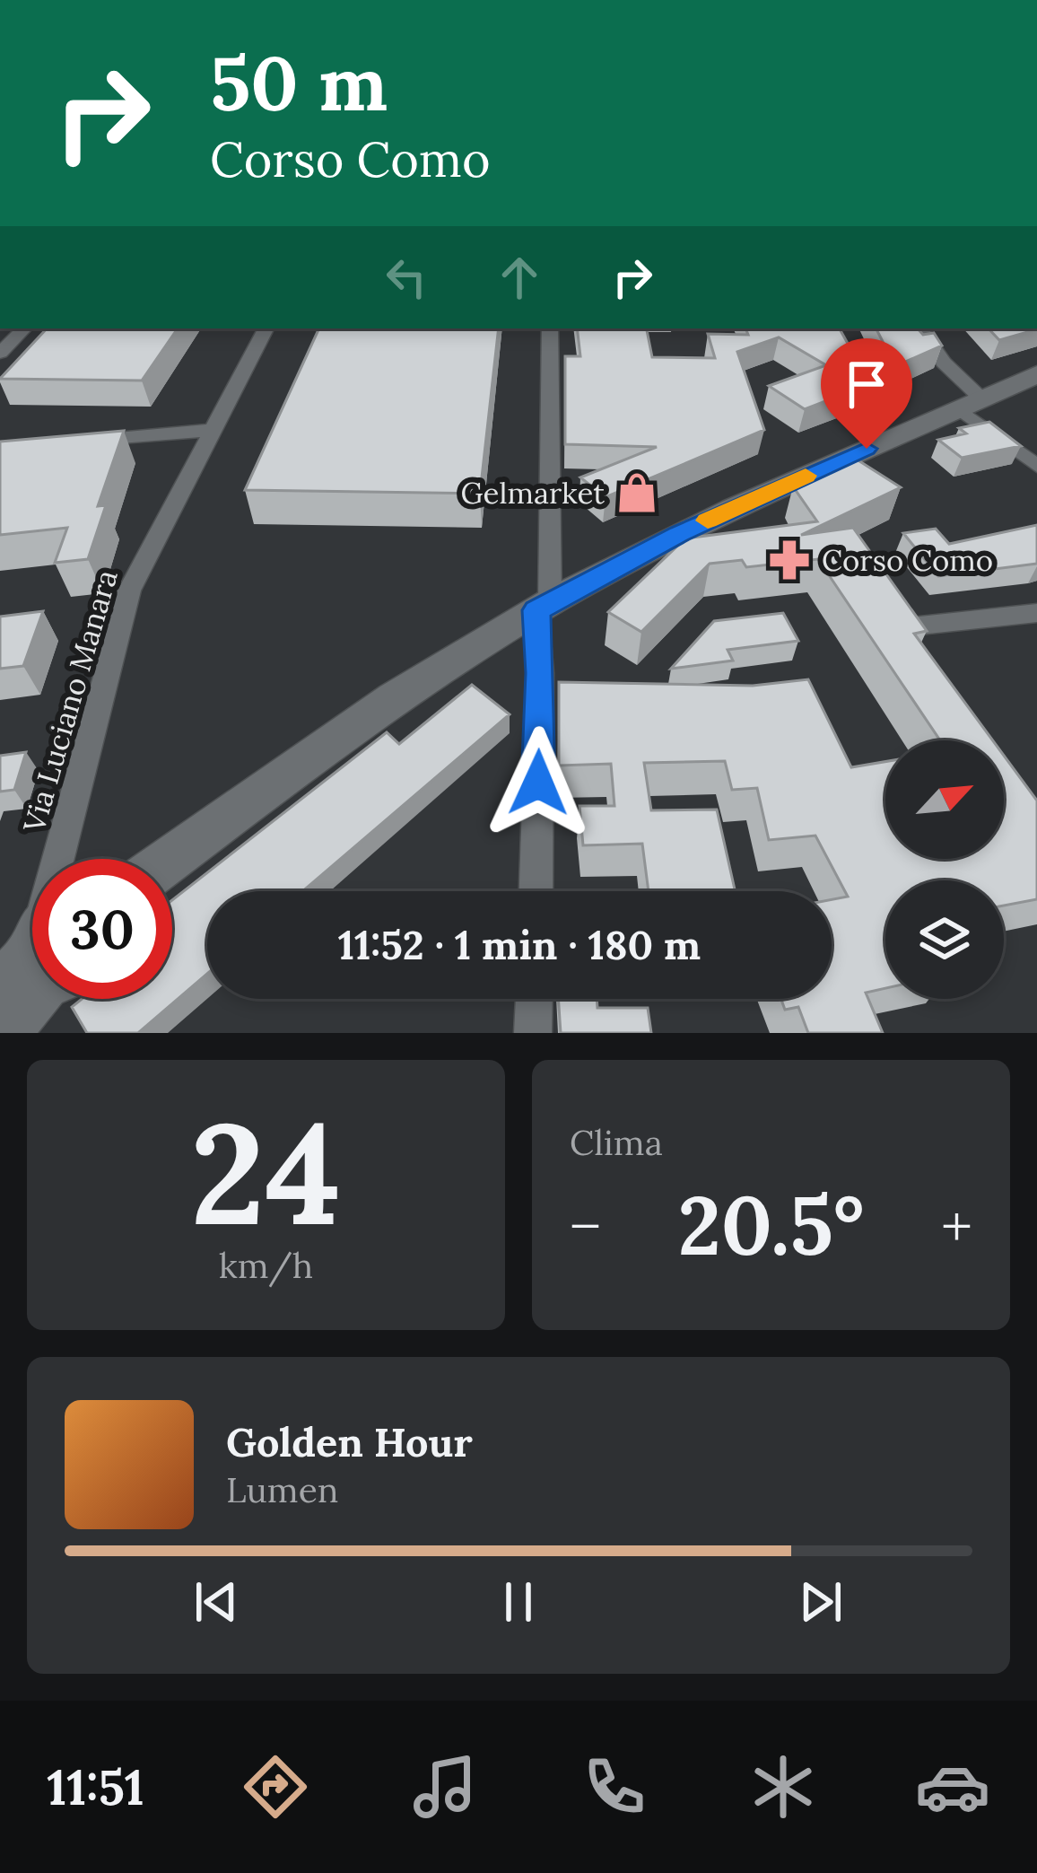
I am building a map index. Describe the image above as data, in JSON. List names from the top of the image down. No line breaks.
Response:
{"streets":{"street":["Via Luciano Manara"]},"places":{"shop":["Gelmarket"],"pharmacy":["Corso Como"]},"north":"top right","page":{"turn":["50 m","Corso Como"],"limit":"30","trip":"11:52 · 1 min · 180 m","tile":[["24","km/h"],"Clima"],"heat":["−","20.5°","+"],"song":["Golden Hour","Lumen"],"tabs":"11:51"}}
